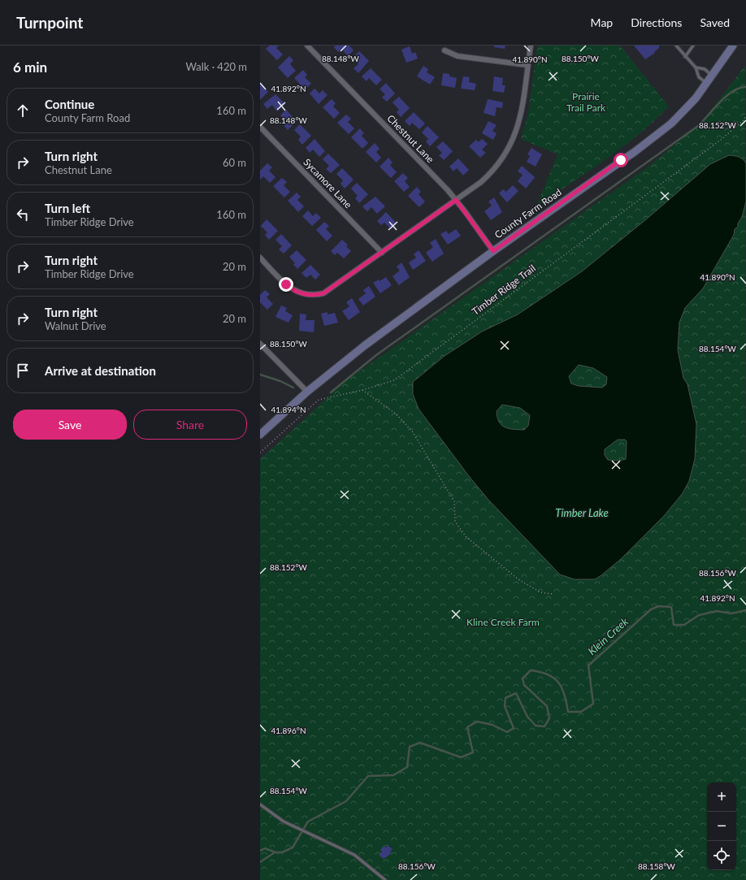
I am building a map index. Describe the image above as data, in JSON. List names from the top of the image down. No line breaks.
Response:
{"streets":{"main road":["County Farm Road"],"street":["Chestnut Lane","Sycamore Lane"],"path":["Timber Ridge Trail"]},"crossings":[["Chestnut Lane","County Farm Road"]],"water":["Timber Lake","Klein Creek"],"parks":["Prairie Trail Park","Kline Creek Farm"],"page":{"header":"Turnpoint","nav":["Map","Directions","Saved"],"heading":["6 min","Walk · 420 m"],"list":[["Continue","County Farm Road","160 m"],["Turn right","Chestnut Lane","60 m"],["Turn left","Timber Ridge Drive","160 m"],["Turn right","Timber Ridge Drive","20 m"],["Turn right","Walnut Drive","20 m"],"Arrive at destination"],"buttons":["Save","Share"],"map_buttons":["+","−"]},"coordinates":["88.148°W","88.150°W","41.890°N","41.892°N","88.152°W","88.154°W","41.894°N","88.156°W","41.896°N","88.158°W"]}
